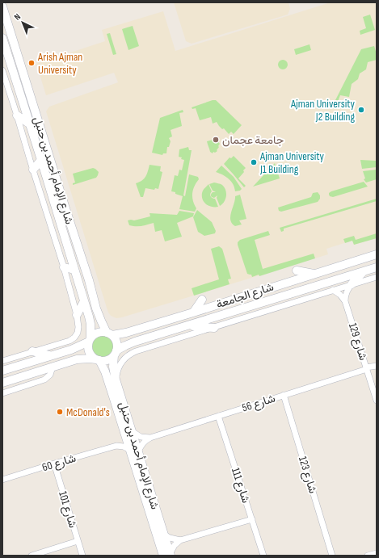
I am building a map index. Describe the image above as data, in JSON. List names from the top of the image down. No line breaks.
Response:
{"streets":{"street":["شارع الإمام أحمد بن حنبل","شارع الجامعة","شارع 129","شارع 56","شارع 60","شارع 123","شارع 111","شارع 101"]},"crossings":[["شارع الإمام أحمد بن حنبل","شارع الجامعة"],["شارع الإمام أحمد بن حنبل","شارع 56"],["شارع 129","شارع 56"],["شارع 56","شارع 123"],["شارع 56","شارع 111"],["شارع 60","شارع 101"]],"places":["Arish Ajman University","Ajman University J2 Building","جامعة عجمان","Ajman University J1 Building","McDonald's"],"north":"top left"}
